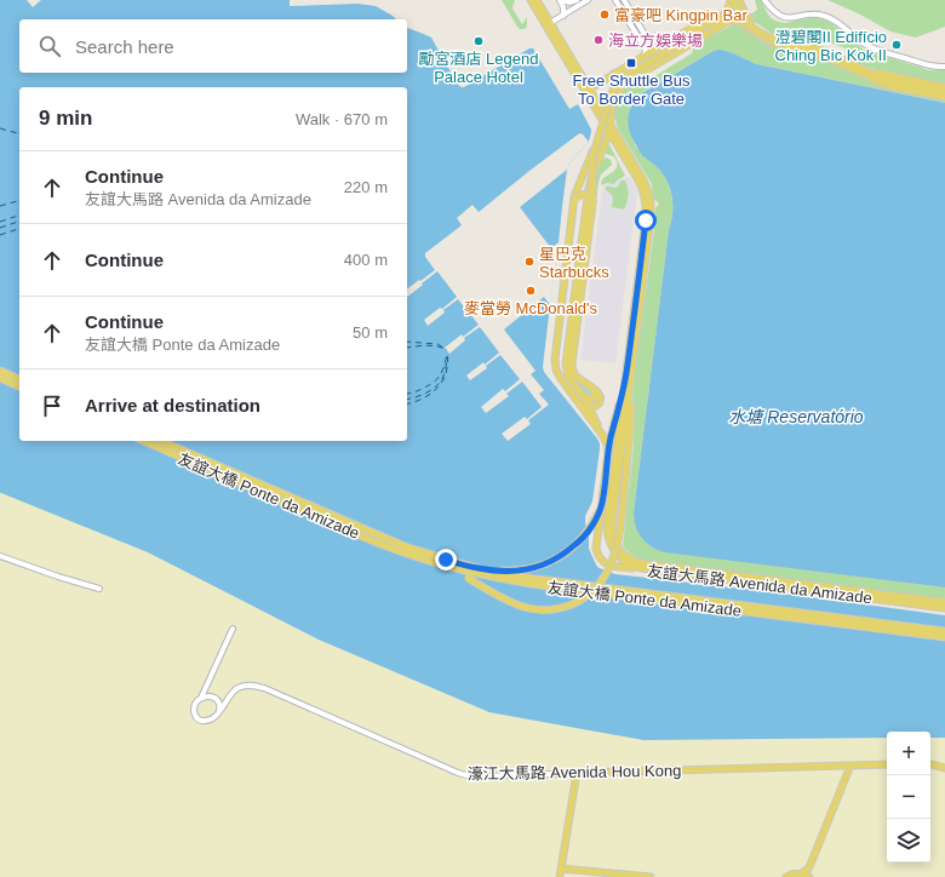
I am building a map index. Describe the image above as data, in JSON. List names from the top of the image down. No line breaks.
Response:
{"streets":{"main road":["友誼大橋 Ponte da Amizade","友誼大馬路 Avenida da Amizade","濠江大馬路 Avenida Hou Kong"]},"water":["水塘 Reservatório"],"places":{"other":["富豪吧 Kingpin Bar","海立方娛樂場","勵宮酒店 Legend Palace Hotel","澄碧閣II Edifício Ching Bic Kok II","星巴克 Starbucks","麥當勞 McDonald's"],"transit":["Free Shuttle Bus To Border Gate"]},"page":{"search":"Search here","heading":["9 min","Walk · 670 m"],"list":[["Continue","友誼大馬路 Avenida da Amizade","220 m"],["Continue","400 m"],["Continue","友誼大橋 Ponte da Amizade","50 m"],"Arrive at destination"],"map_buttons":["+","−"]}}
